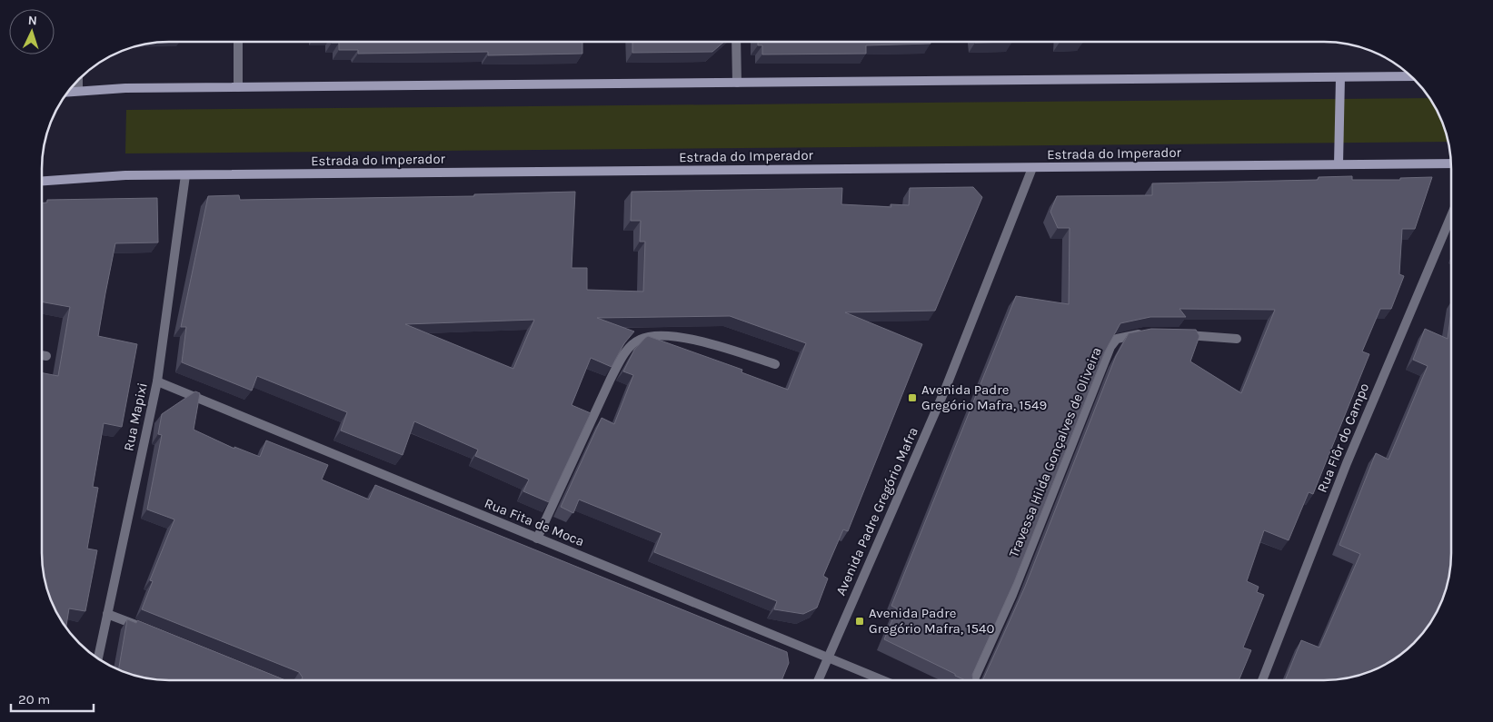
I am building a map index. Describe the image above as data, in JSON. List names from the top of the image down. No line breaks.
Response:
{"streets":{"main road":["Estrada do Imperador"],"street":["Rua Mapixi","Rua Flôr do Campo","Travessa Hilda Gonçalves de Oliveira","Avenida Padre Gregório Mafra","Rua Fita de Moca"]},"crossings":[["Estrada do Imperador","Rua Mapixi"],["Estrada do Imperador","Avenida Padre Gregório Mafra"],["Rua Mapixi","Rua Fita de Moca"],["Avenida Padre Gregório Mafra","Rua Fita de Moca"]],"places":{"transit":["Avenida Padre Gregório Mafra, 1549","Avenida Padre Gregório Mafra, 1540"]},"scale_bar":"20 m","north":"top"}
